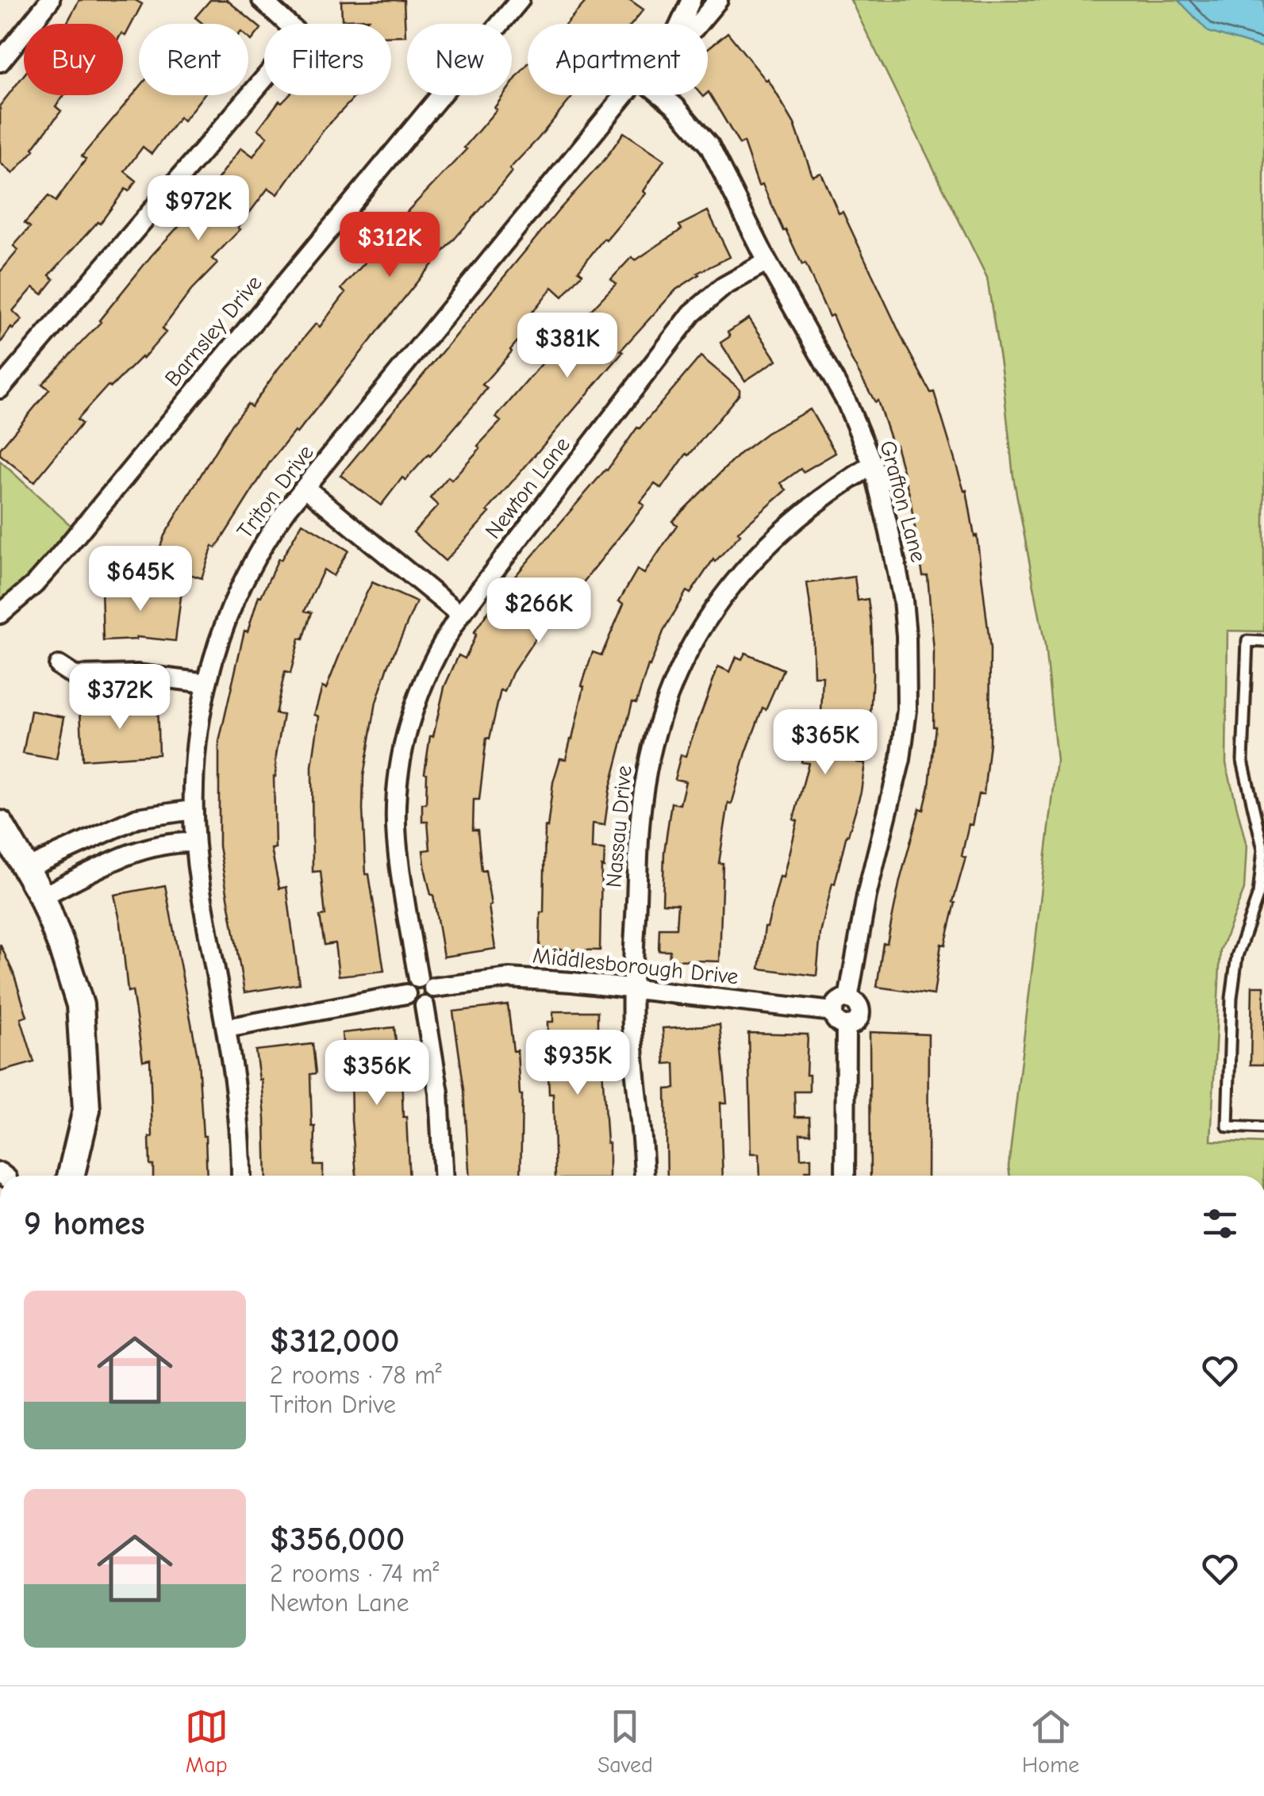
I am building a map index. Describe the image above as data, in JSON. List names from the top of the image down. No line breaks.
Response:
{"streets":{"street":["Barnsley Drive","Newton Lane","Triton Drive","Grafton Lane","Nassau Drive","Middlesborough Drive"]},"crossings":[["Newton Lane","Grafton Lane"],["Newton Lane","Middlesborough Drive"],["Grafton Lane","Nassau Drive"],["Grafton Lane","Middlesborough Drive"],["Nassau Drive","Middlesborough Drive"]],"page":{"chip":["Buy","Rent","Filters","New","Apartment"],"price":["$972K","$312K","$381K","$645K","$266K","$372K","$365K","$935K","$356K"],"heading":"9 homes","list":[{"name":"$312,000","note":"2 rooms · 78 m² · Triton Drive"},{"name":"$356,000","note":"2 rooms · 74 m² · Newton Lane"}],"tabs":["Map","Saved","Home"]}}
